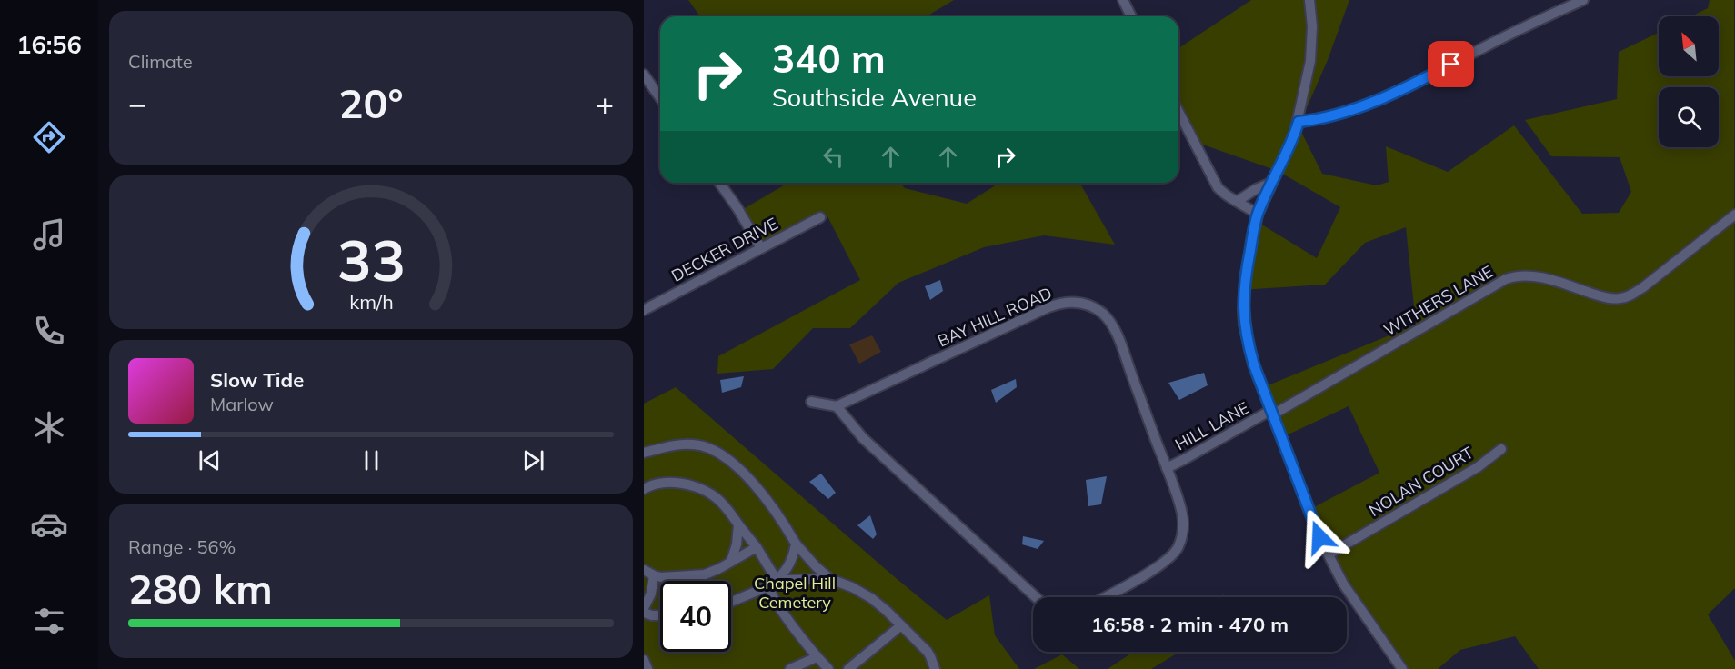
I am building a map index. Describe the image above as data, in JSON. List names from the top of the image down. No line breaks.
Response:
{"streets":{"street":["DECKER DRIVE","WITHERS LANE","BAY HILL ROAD","HILL LANE","NOLAN COURT"]},"crossings":[["WITHERS LANE","HILL LANE"],["BAY HILL ROAD","HILL LANE"]],"parks":["Chapel Hill Cemetery"],"north":"top left","page":{"tabs":"16:56","tile":["Climate",["Range · 56%","280 km"]],"turn":["340 m","Southside Avenue"],"heat":["−","20°","+"],"song":["Slow Tide","Marlow"],"limit":"40","trip":"16:58 · 2 min · 470 m","gauge":["33","km/h"]}}
